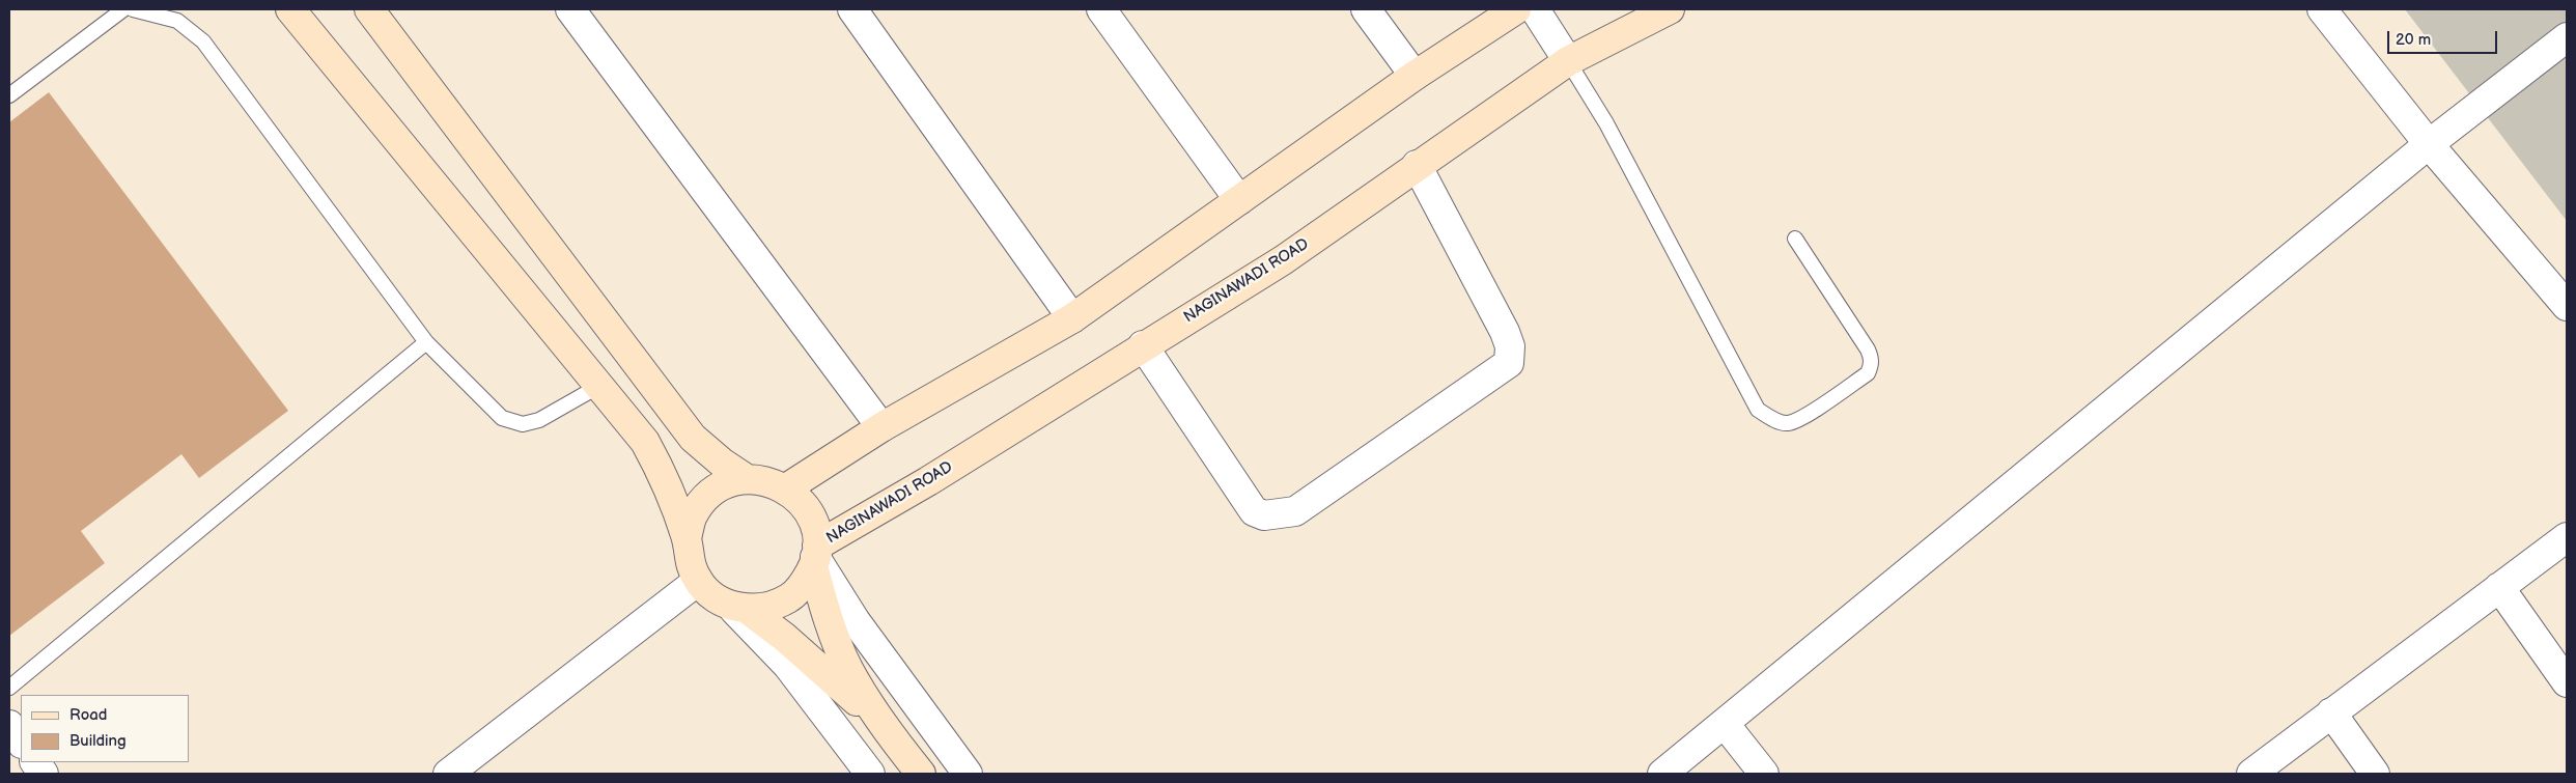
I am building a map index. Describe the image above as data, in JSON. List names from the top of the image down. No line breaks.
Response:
{"streets":{"main road":["NAGINAWADI ROAD"]},"legend":["Road","Building"],"scale_bar":"20 m"}
